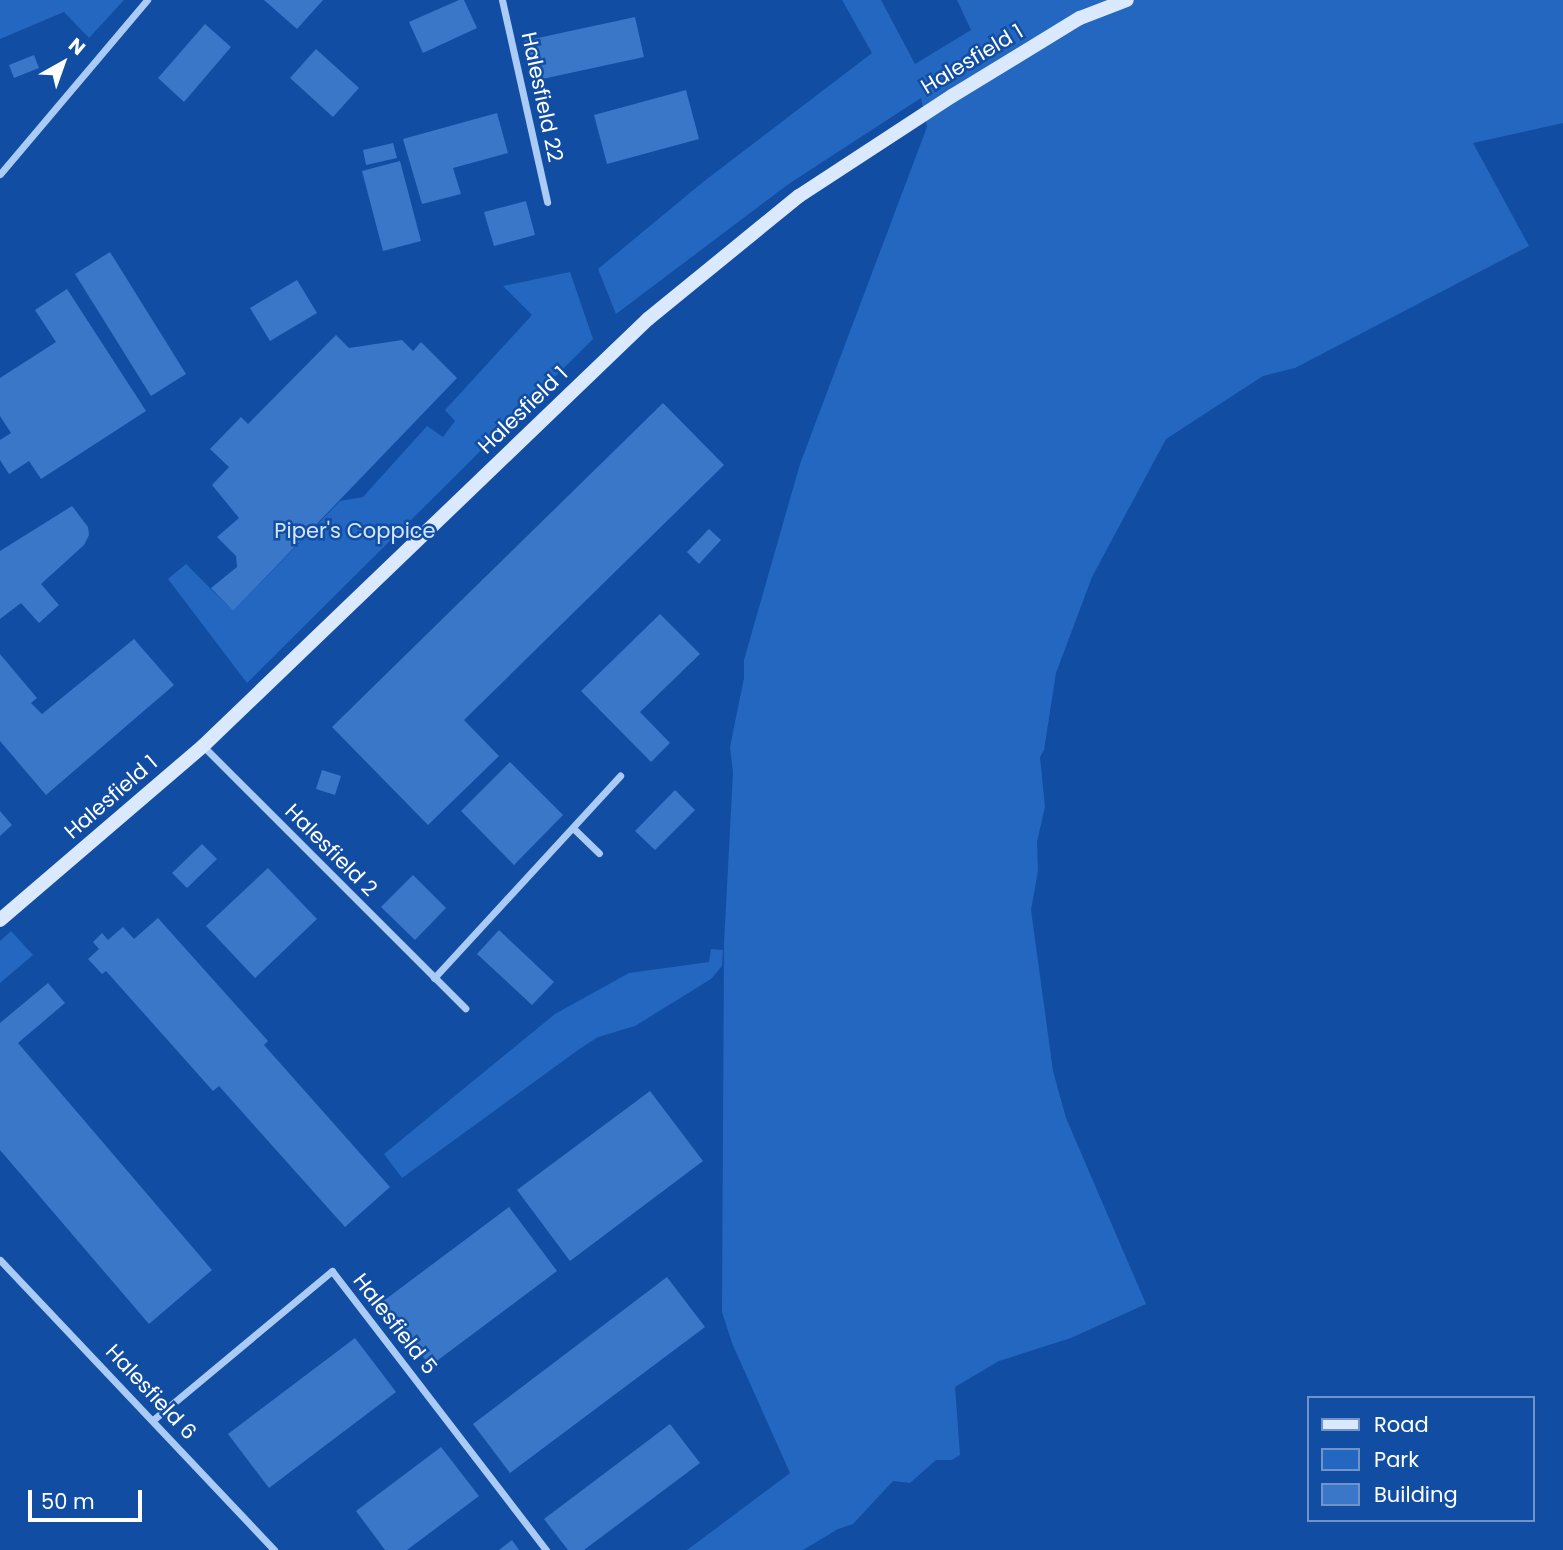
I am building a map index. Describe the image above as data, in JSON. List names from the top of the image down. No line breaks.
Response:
{"streets":{"street":["Halesfield 1","Halesfield 22","Halesfield 2","Halesfield 5","Halesfield 6"]},"crossings":[["Halesfield 1","Halesfield 2"],["Halesfield 5","Halesfield 6"]],"parks":["Piper's Coppice"],"legend":["Road","Park","Building"],"scale_bar":"50 m","north":"top right"}
